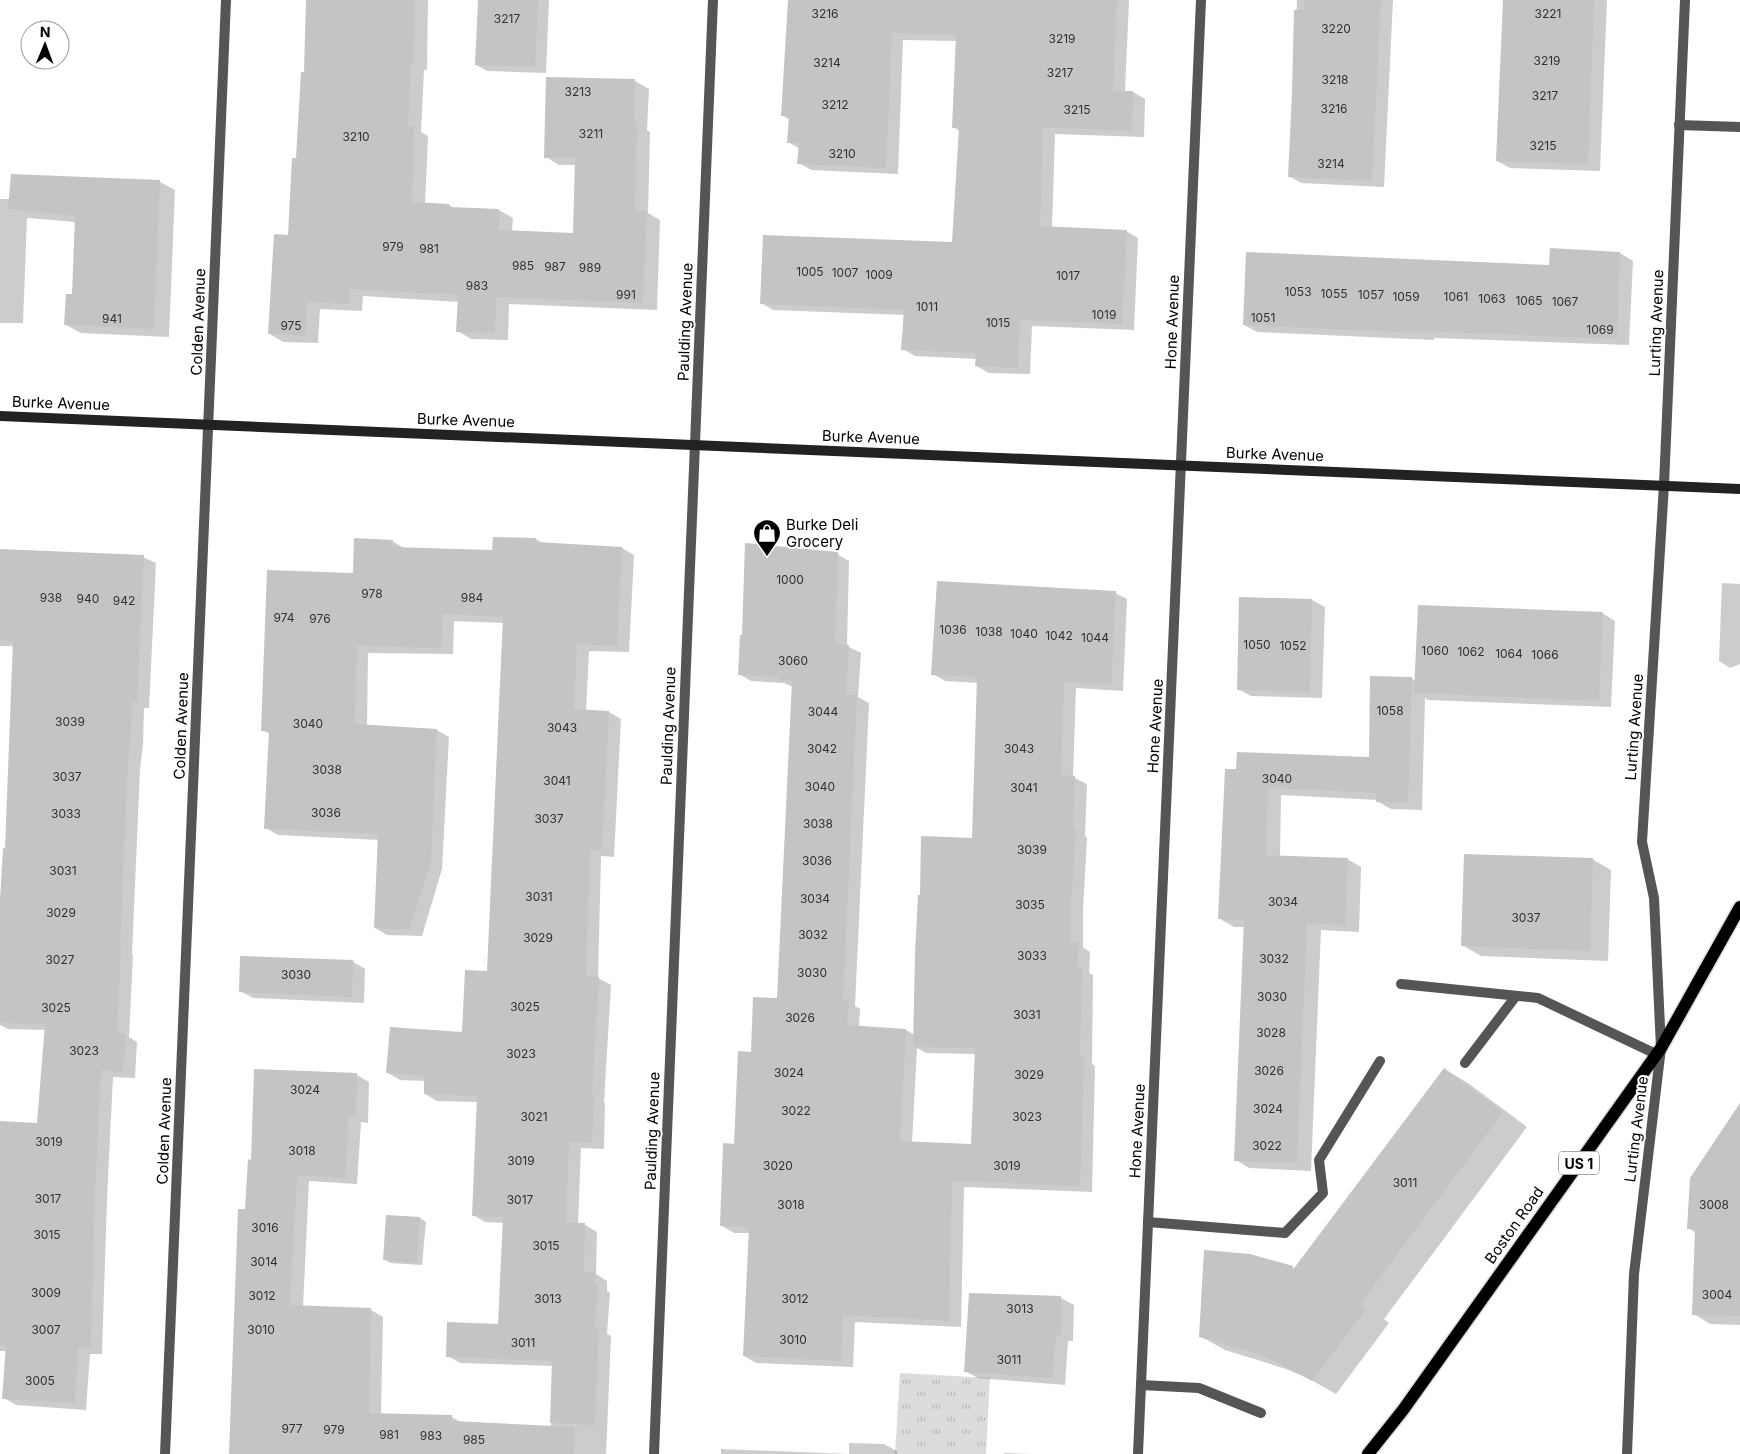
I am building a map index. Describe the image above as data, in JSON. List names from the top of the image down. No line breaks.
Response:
{"streets":{"main road":["Burke Avenue","US 1","Boston Road"],"street":["Colden Avenue","Paulding Avenue","Hone Avenue","Lurting Avenue"]},"crossings":[["Colden Avenue","Burke Avenue"],["Paulding Avenue","Burke Avenue"],["Hone Avenue","Burke Avenue"],["Lurting Avenue","Burke Avenue"],["Lurting Avenue","Boston Road"]],"places":{"shop":["Burke Deli Grocery"]},"house_numbers":["3216","3221","3217","3220","3219","3219","3214","3217","3218","3213","3217","3212","3216","3215","3211","3210","3215","3210","3214","979","981","985","987","989","1005","1007","1009","1017","983","1053","1055","991","1057","1059","1061","1063","1065","1067","1011","1019","1051","941","1015","975","1069","1000","978","938","984","940","942","974","976","1036","1038","1040","1042","1044","1050","1052","1060","1062","1064","1066","3060","1058","3044","3039","3040","3043","3042","3043","3038","3037","3040","3041","3040","3041","3036","3033","3037","3038","3039","3036","3031","3031","3034","3034","3035","3029","3037","3032","3029","3033","3032","3027","3030","3030","3030","3025","3025","3031","3026","3028","3023","3023","3026","3024","3029","3024","3024","3022","3021","3023","3019","3022","3018","3019","3020","3019","3011","3017","3017","3018","3008","3016","3015","3015","3014","3009","3004","3012","3013","3012","3013","3007","3010","3010","3011","3011","3005","977","979","981","983","985"],"north":"top"}
